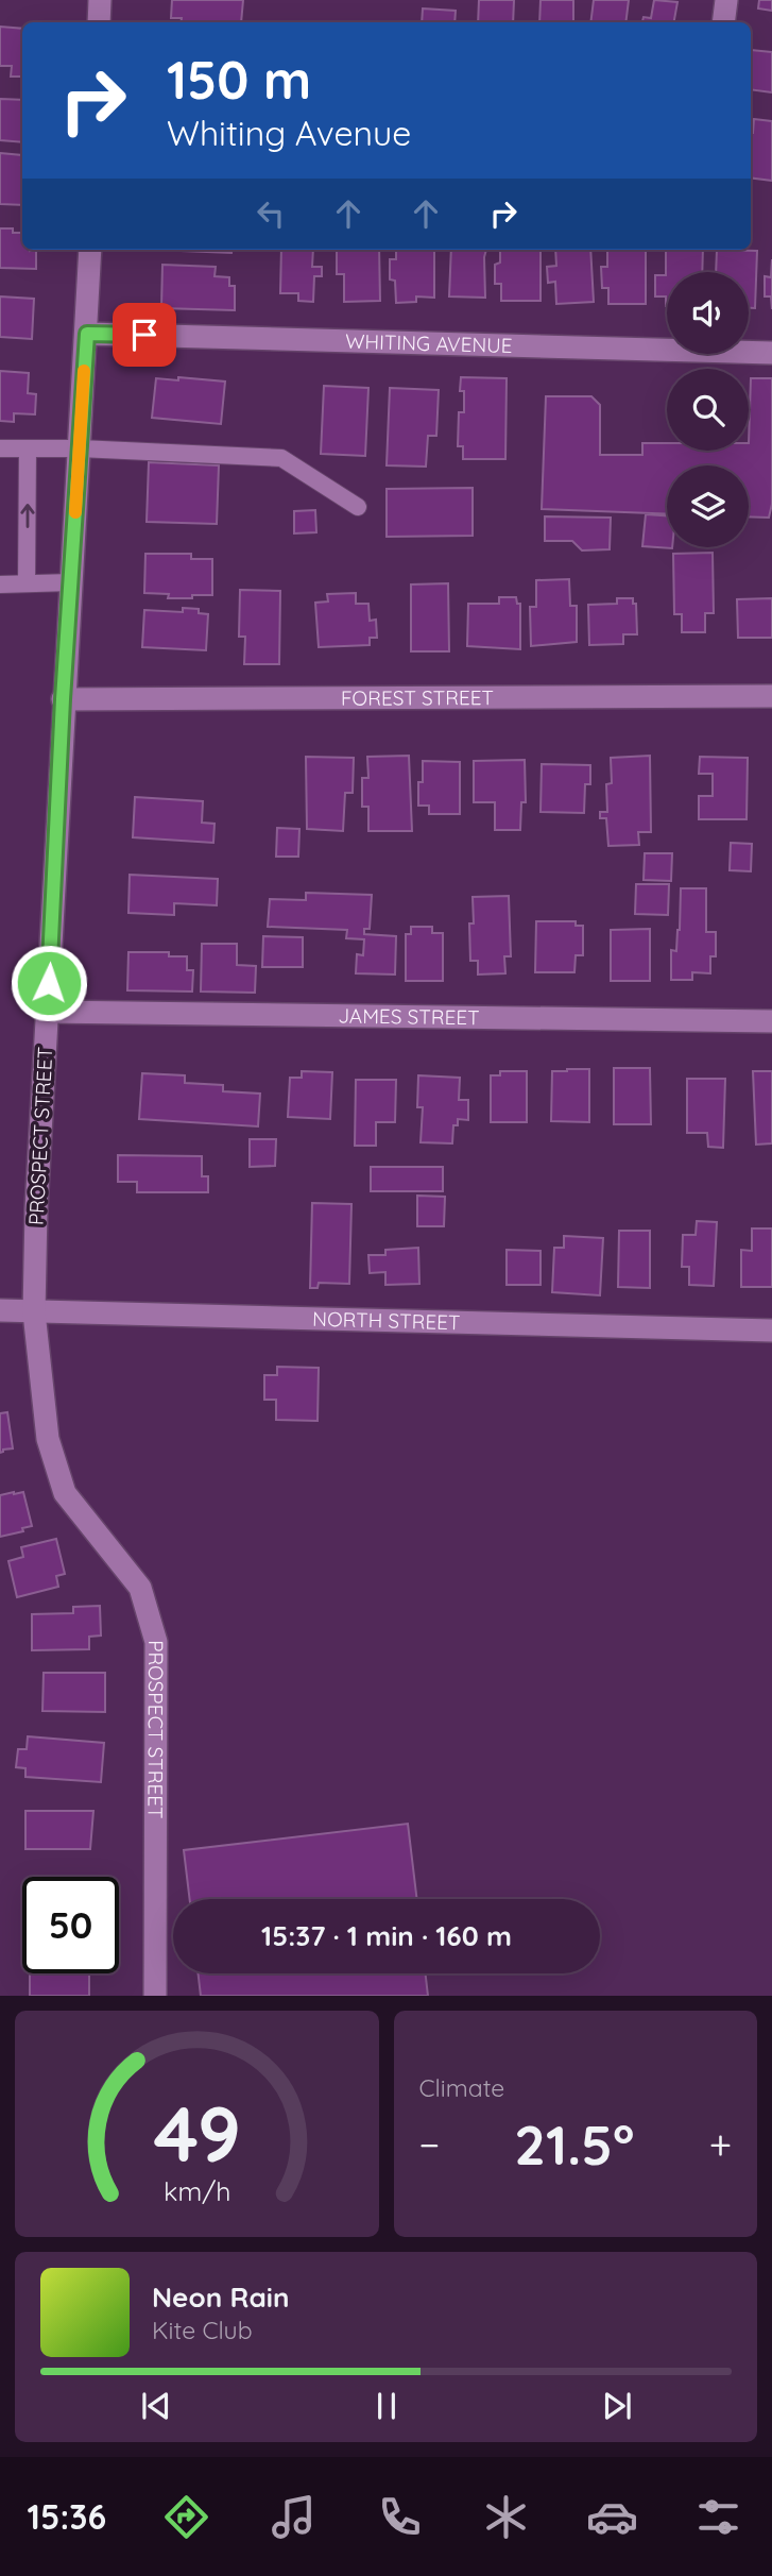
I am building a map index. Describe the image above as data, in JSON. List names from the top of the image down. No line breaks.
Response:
{"streets":{"street":["WHITING AVENUE","FOREST STREET","JAMES STREET","PROSPECT STREET","NORTH STREET"]},"crossings":[["WHITING AVENUE","PROSPECT STREET"],["FOREST STREET","PROSPECT STREET"],["JAMES STREET","PROSPECT STREET"],["PROSPECT STREET","NORTH STREET"]],"page":{"turn":["150 m","Whiting Avenue"],"limit":"50","trip":"15:37 · 1 min · 160 m","tile":"Climate","heat":["−","21.5°","+"],"song":["Neon Rain","Kite Club"],"tabs":"15:36","gauge":["49","km/h"]}}
